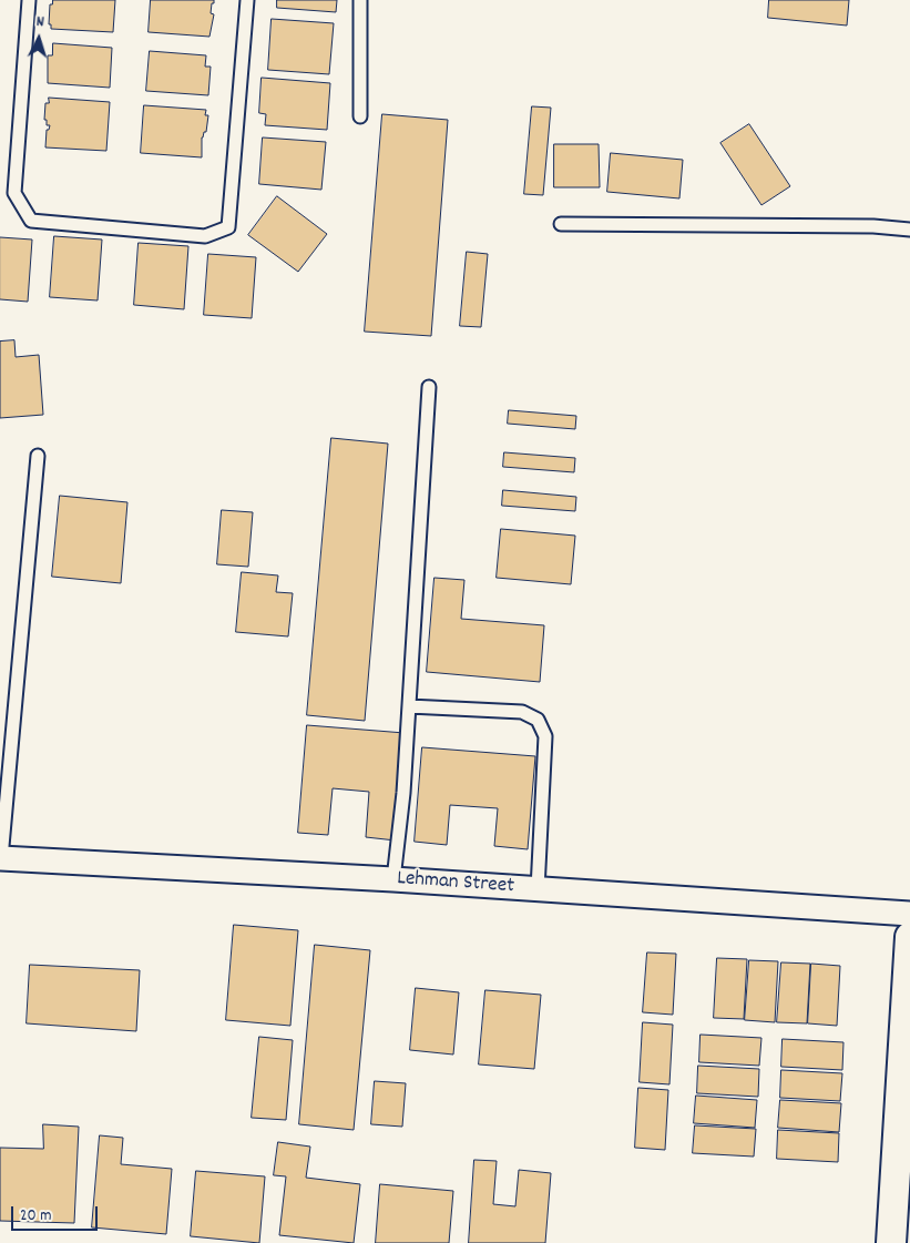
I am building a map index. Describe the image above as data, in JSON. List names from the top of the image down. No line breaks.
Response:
{"streets":{"street":["Lehman Street"]},"scale_bar":"20 m","north":"top"}
